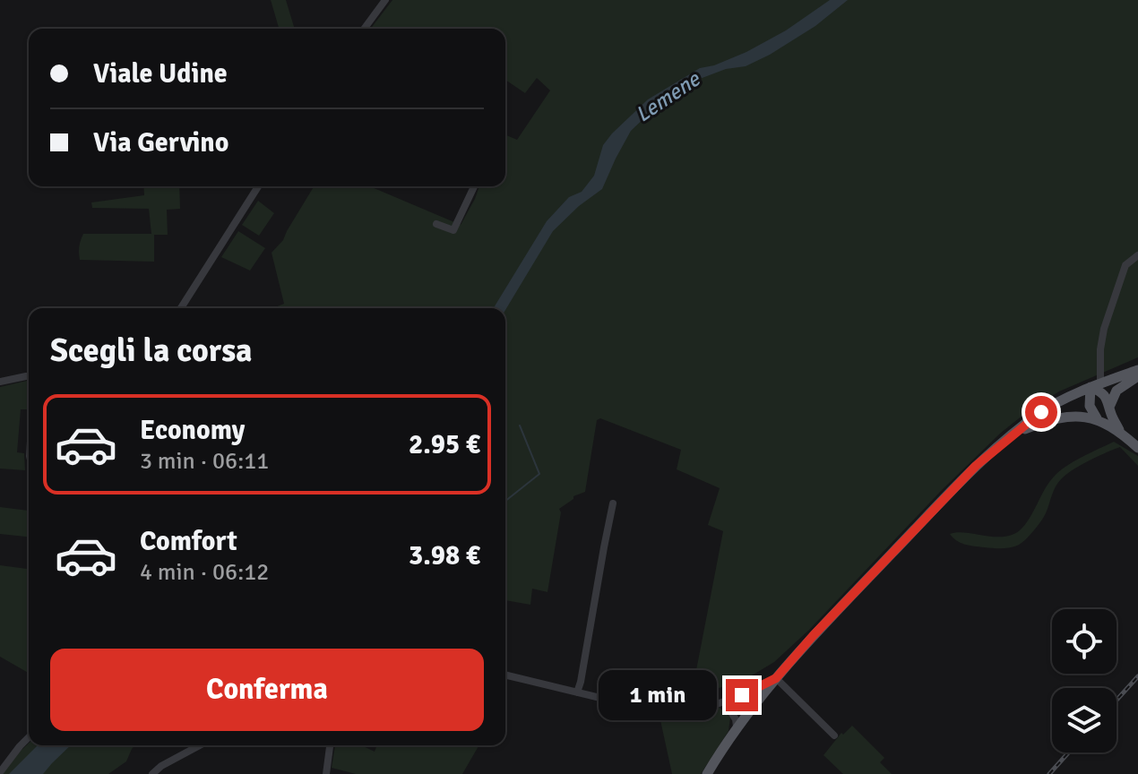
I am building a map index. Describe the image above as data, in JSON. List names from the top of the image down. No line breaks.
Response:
{"water":["Lemene"],"page":{"banner":["Viale Udine","Via Gervino"],"heading":"Scegli la corsa","list":[{"name":"Economy","note":"3 min · 06:11","value":"2.95 €"},{"name":"Comfort","note":"4 min · 06:12","value":"3.98 €"}],"buttons":"Conferma","bubble":"1 min"}}
